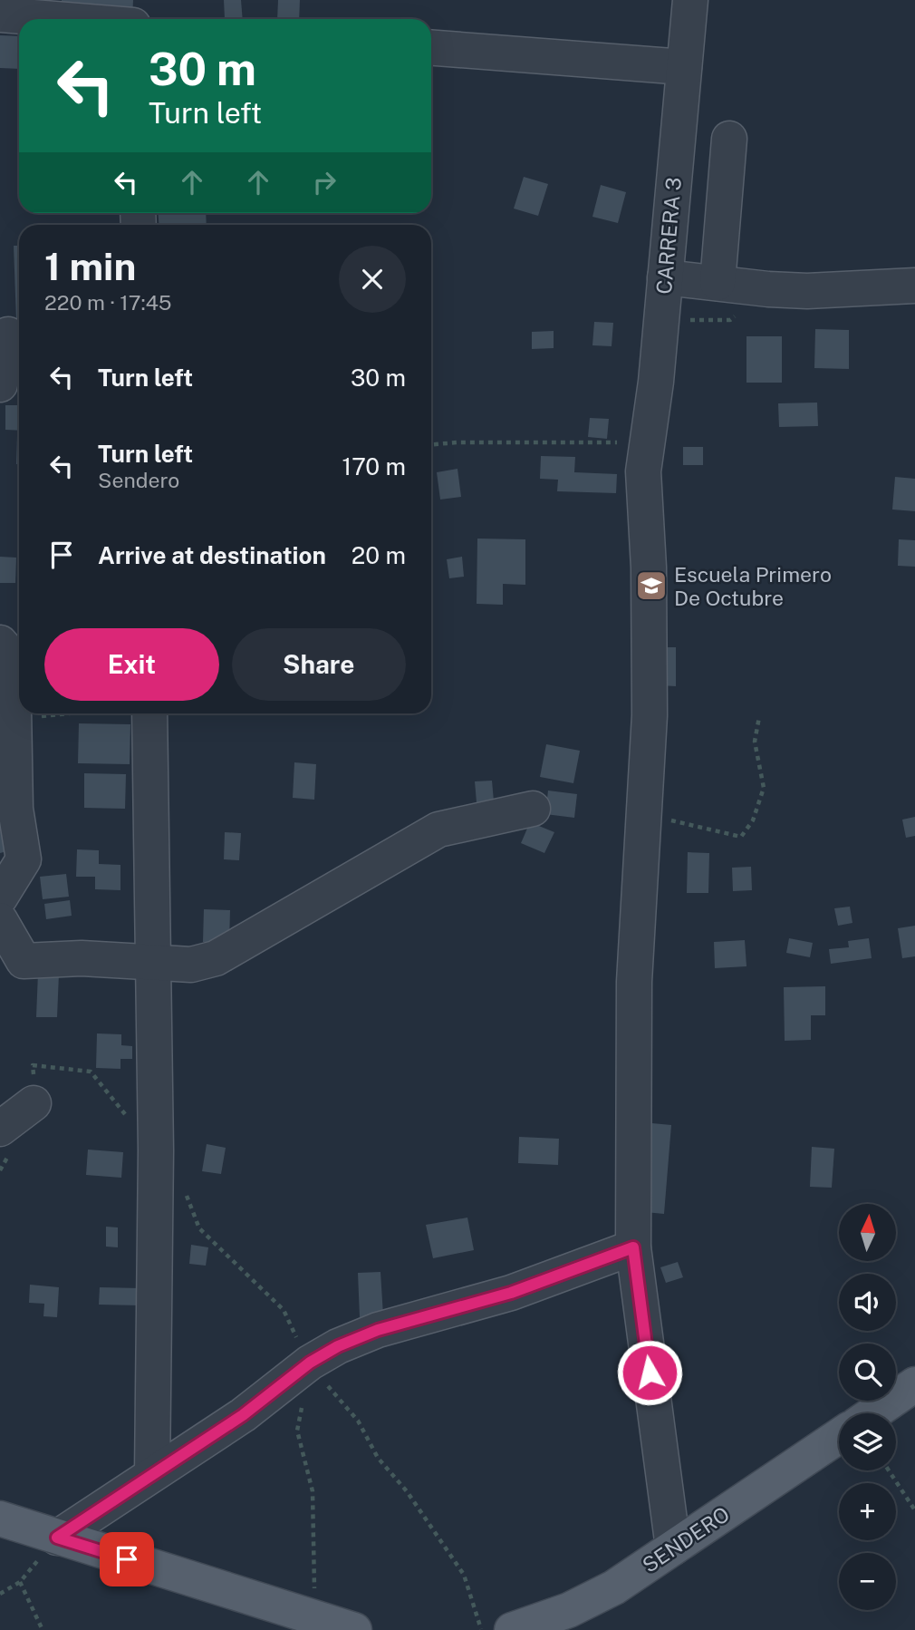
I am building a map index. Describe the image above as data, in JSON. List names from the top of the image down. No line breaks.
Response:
{"streets":{"main road":["SENDERO"],"street":["CARRERA 3"]},"crossings":[["CARRERA 3","SENDERO"]],"places":{"school or university":["Escuela Primero De Octubre"]},"north":"top","page":{"turn":["30 m","Turn left"],"heading":["1 min","220 m · 17:45"],"list":[{"name":"Turn left","value":"30 m"},{"name":"Turn left","note":"Sendero","value":"170 m"},{"name":"Arrive at destination","value":"20 m"}],"buttons":["Exit","Share"],"map_buttons":["+","−"]}}
